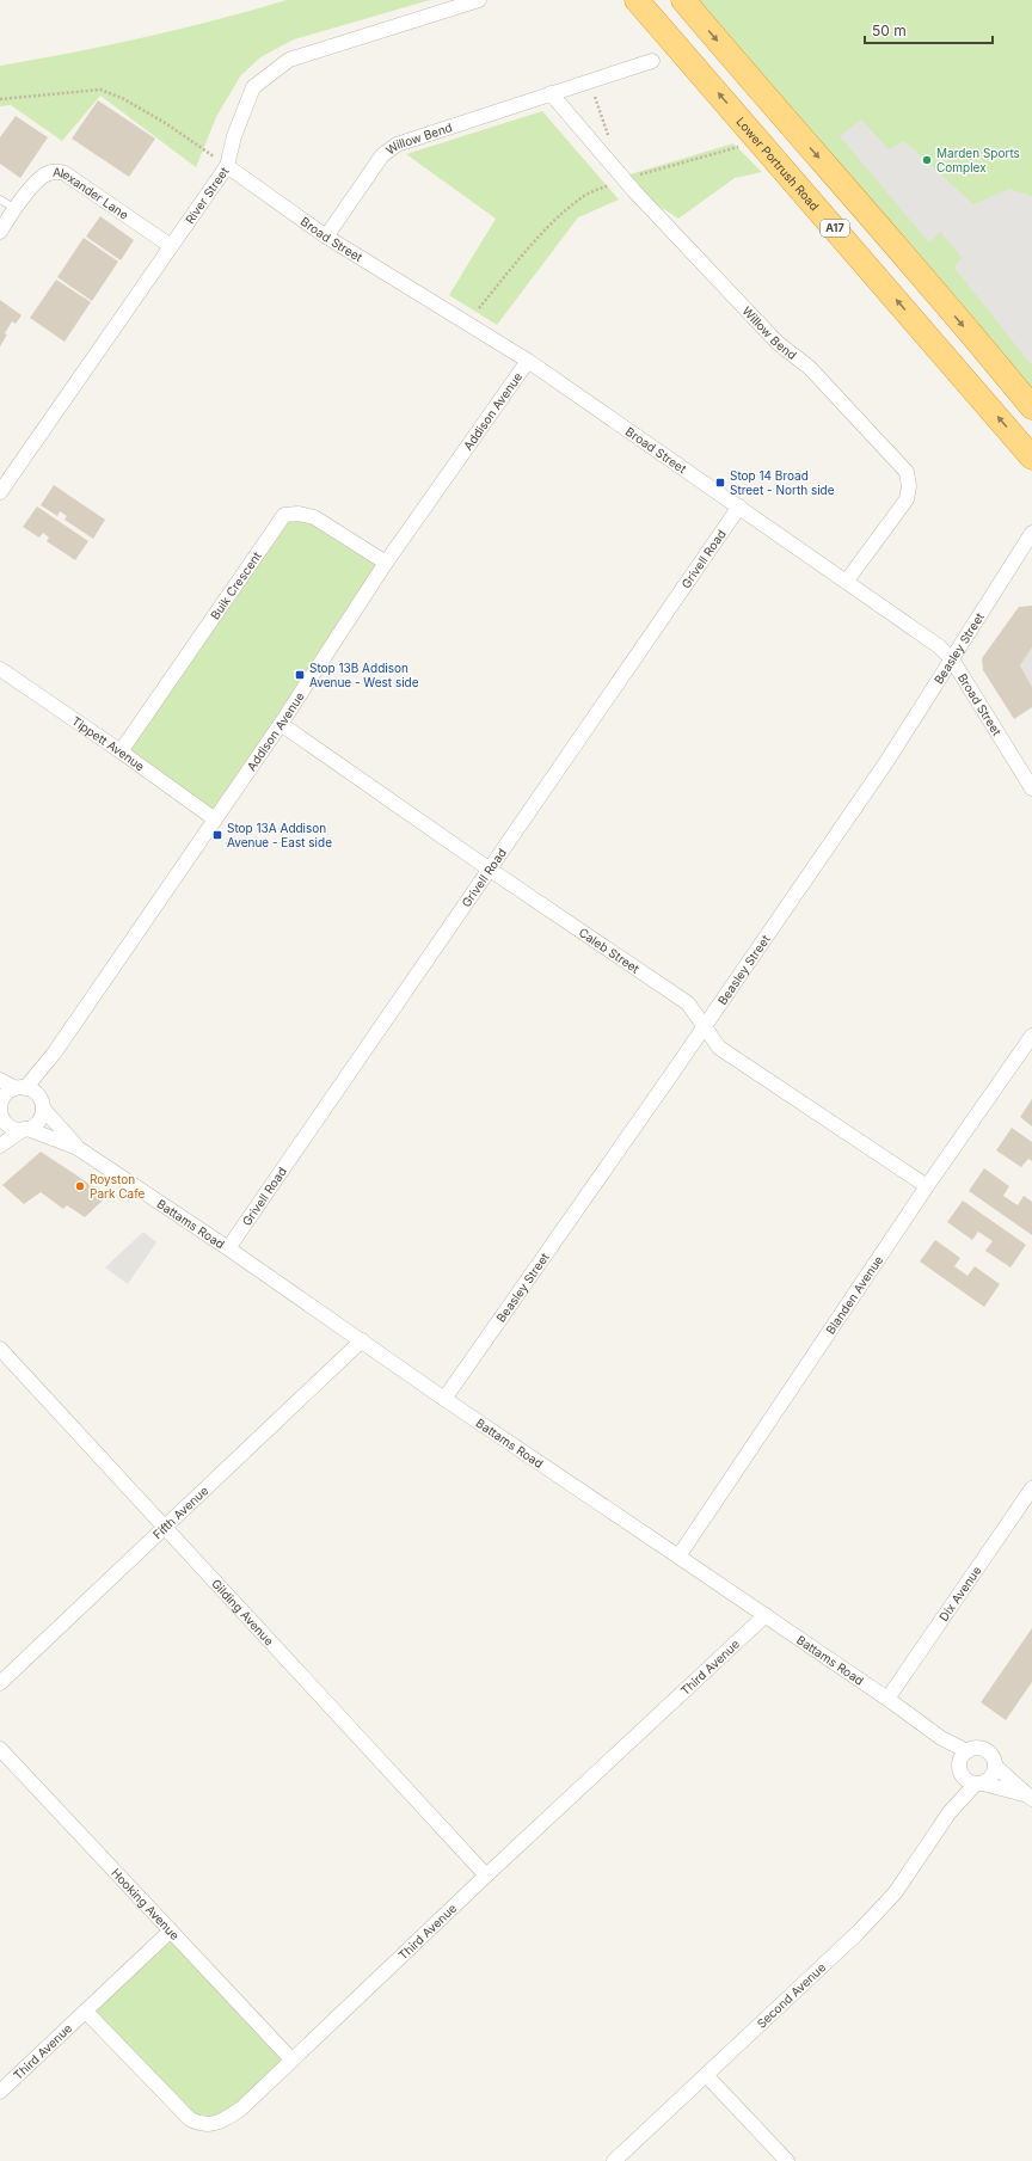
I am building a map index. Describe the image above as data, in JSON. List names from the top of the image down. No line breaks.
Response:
{"streets":{"highway":["Lower Portrush Road","A17"],"street":["Willow Bend","River Street","Alexander Lane","Broad Street","Addison Avenue","Grivell Road","Buik Crescent","Beasley Street","Tippett Avenue","Caleb Street","Battams Road","Blanden Avenue","Fifth Avenue","Dix Avenue","Gilding Avenue","Third Avenue","Hooking Avenue","Second Avenue"]},"crossings":[["Willow Bend","Broad Street"],["River Street","Alexander Lane"],["River Street","Broad Street"],["Broad Street","Addison Avenue"],["Broad Street","Grivell Road"],["Broad Street","Beasley Street"],["Addison Avenue","Buik Crescent"],["Addison Avenue","Tippett Avenue"],["Addison Avenue","Caleb Street"],["Addison Avenue","Battams Road"],["Grivell Road","Caleb Street"],["Grivell Road","Battams Road"],["Buik Crescent","Tippett Avenue"],["Beasley Street","Caleb Street"],["Beasley Street","Battams Road"],["Caleb Street","Blanden Avenue"],["Battams Road","Blanden Avenue"],["Battams Road","Fifth Avenue"],["Battams Road","Dix Avenue"],["Battams Road","Third Avenue"],["Battams Road","Second Avenue"],["Fifth Avenue","Gilding Avenue"],["Gilding Avenue","Third Avenue"],["Third Avenue","Hooking Avenue"]],"places":{"other":["Marden Sports Complex","Royston Park Cafe"],"transit":["Stop 14 Broad Street - North side","Stop 13B Addison Avenue - West side","Stop 13A Addison Avenue - East side"]},"scale_bar":"50 m"}
